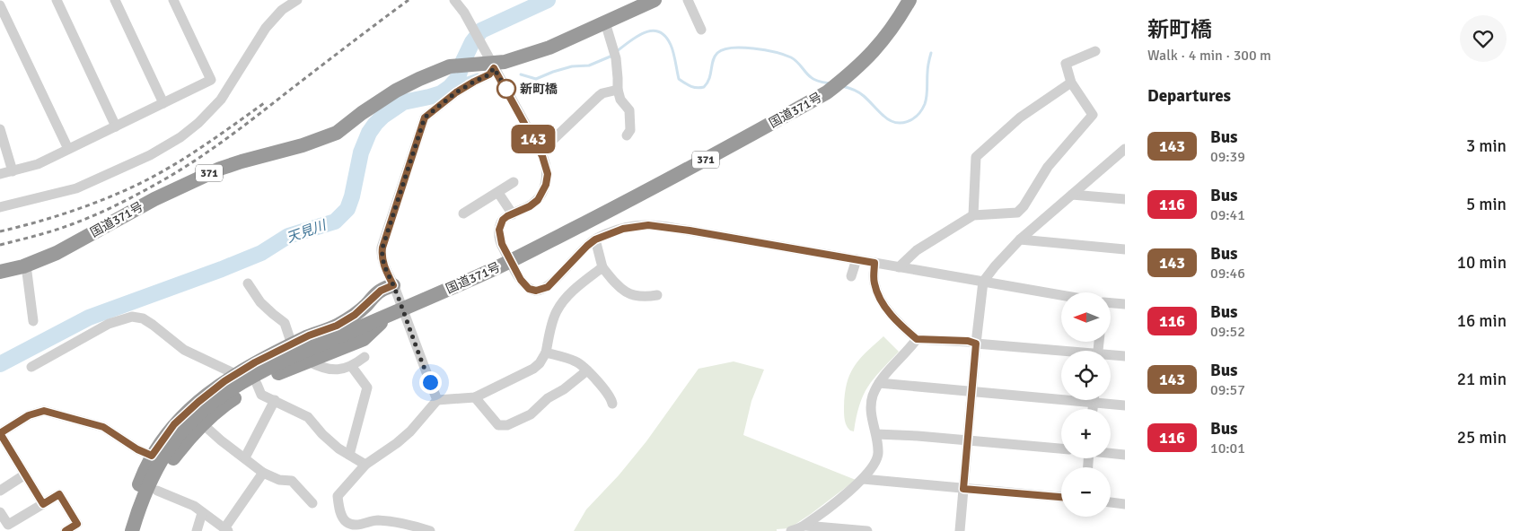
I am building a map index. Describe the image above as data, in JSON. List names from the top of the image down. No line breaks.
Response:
{"streets":{"highway":["国道371号","371"]},"crossings":[["国道371号","371"]],"water":["天見川"],"places":["新町橋"],"lines":["bus line 143"],"north":"left","page":{"on_map":"143","heading":[["新町橋","Walk · 4 min · 300 m"],"Departures"],"list":[{"mark":"143","name":"Bus","note":"09:39","value":"3 min"},{"mark":"116","name":"Bus","note":"09:41","value":"5 min"},{"mark":"143","name":"Bus","note":"09:46","value":"10 min"},{"mark":"116","name":"Bus","note":"09:52","value":"16 min"},{"mark":"143","name":"Bus","note":"09:57","value":"21 min"},{"mark":"116","name":"Bus","note":"10:01","value":"25 min"}],"map_buttons":["+","−"]}}
